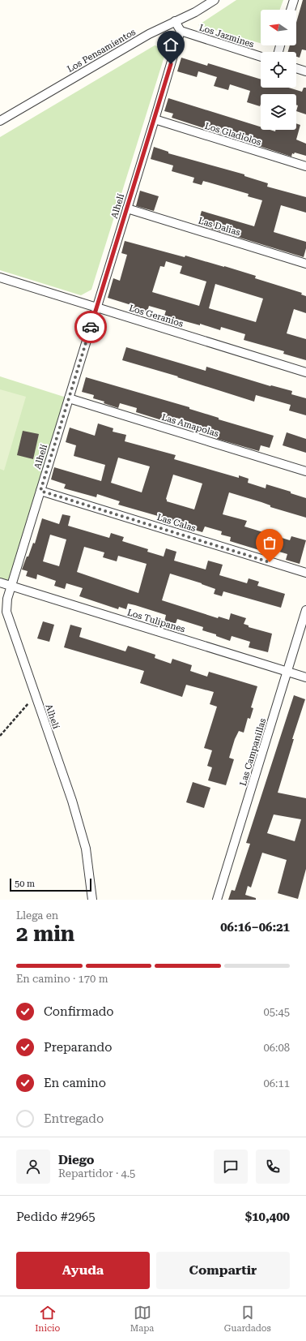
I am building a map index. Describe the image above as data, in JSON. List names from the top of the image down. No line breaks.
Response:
{"streets":{"street":["Los Jazmines","Los Pensamientos","Los Gladiolos","Alhelí","Las Dalias","Los Geranios","Las Amapolas","Las Calas","Los Tulipanes","Las Campanillas"]},"crossings":[["Los Jazmines","Alhelí"],["Los Gladiolos","Alhelí"],["Alhelí","Las Dalias"],["Alhelí","Los Geranios"],["Alhelí","Las Amapolas"],["Alhelí","Las Calas"],["Alhelí","Los Tulipanes"],["Los Tulipanes","Las Campanillas"]],"scale_bar":"50 m","north":"left","page":{"scale":"50 m","heading":["2 min","Llega en","06:16–06:21"],"panel":["Diego","Repartidor · 4.5","Pedido #2965","$10,400"],"bar":"En camino · 170 m","list":[["Confirmado","05:45"],["Preparando","06:08"],["En camino","06:11"],"Entregado"],"buttons":["Ayuda","Compartir"],"tabs":["Inicio","Mapa","Guardados"]}}
